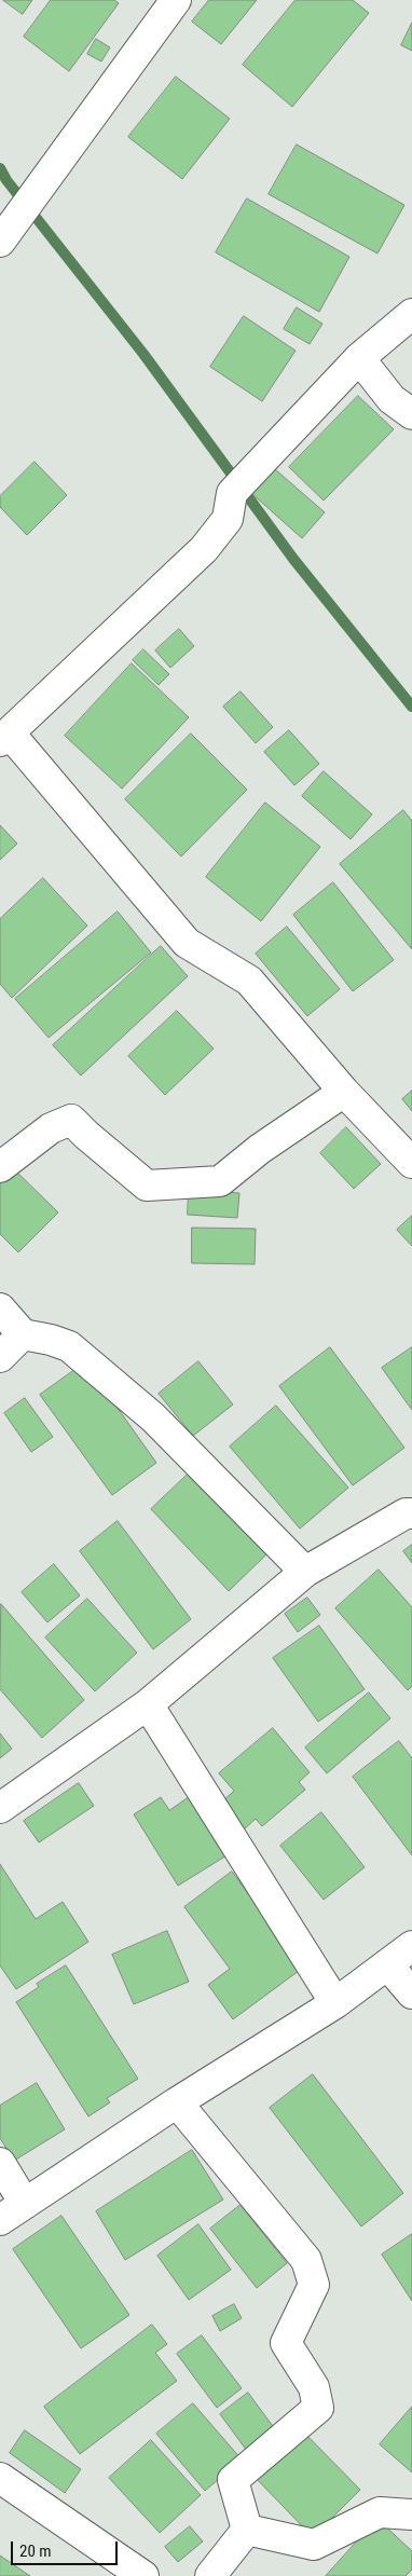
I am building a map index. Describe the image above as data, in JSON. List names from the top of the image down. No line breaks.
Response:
{"scale_bar":"20 m"}
